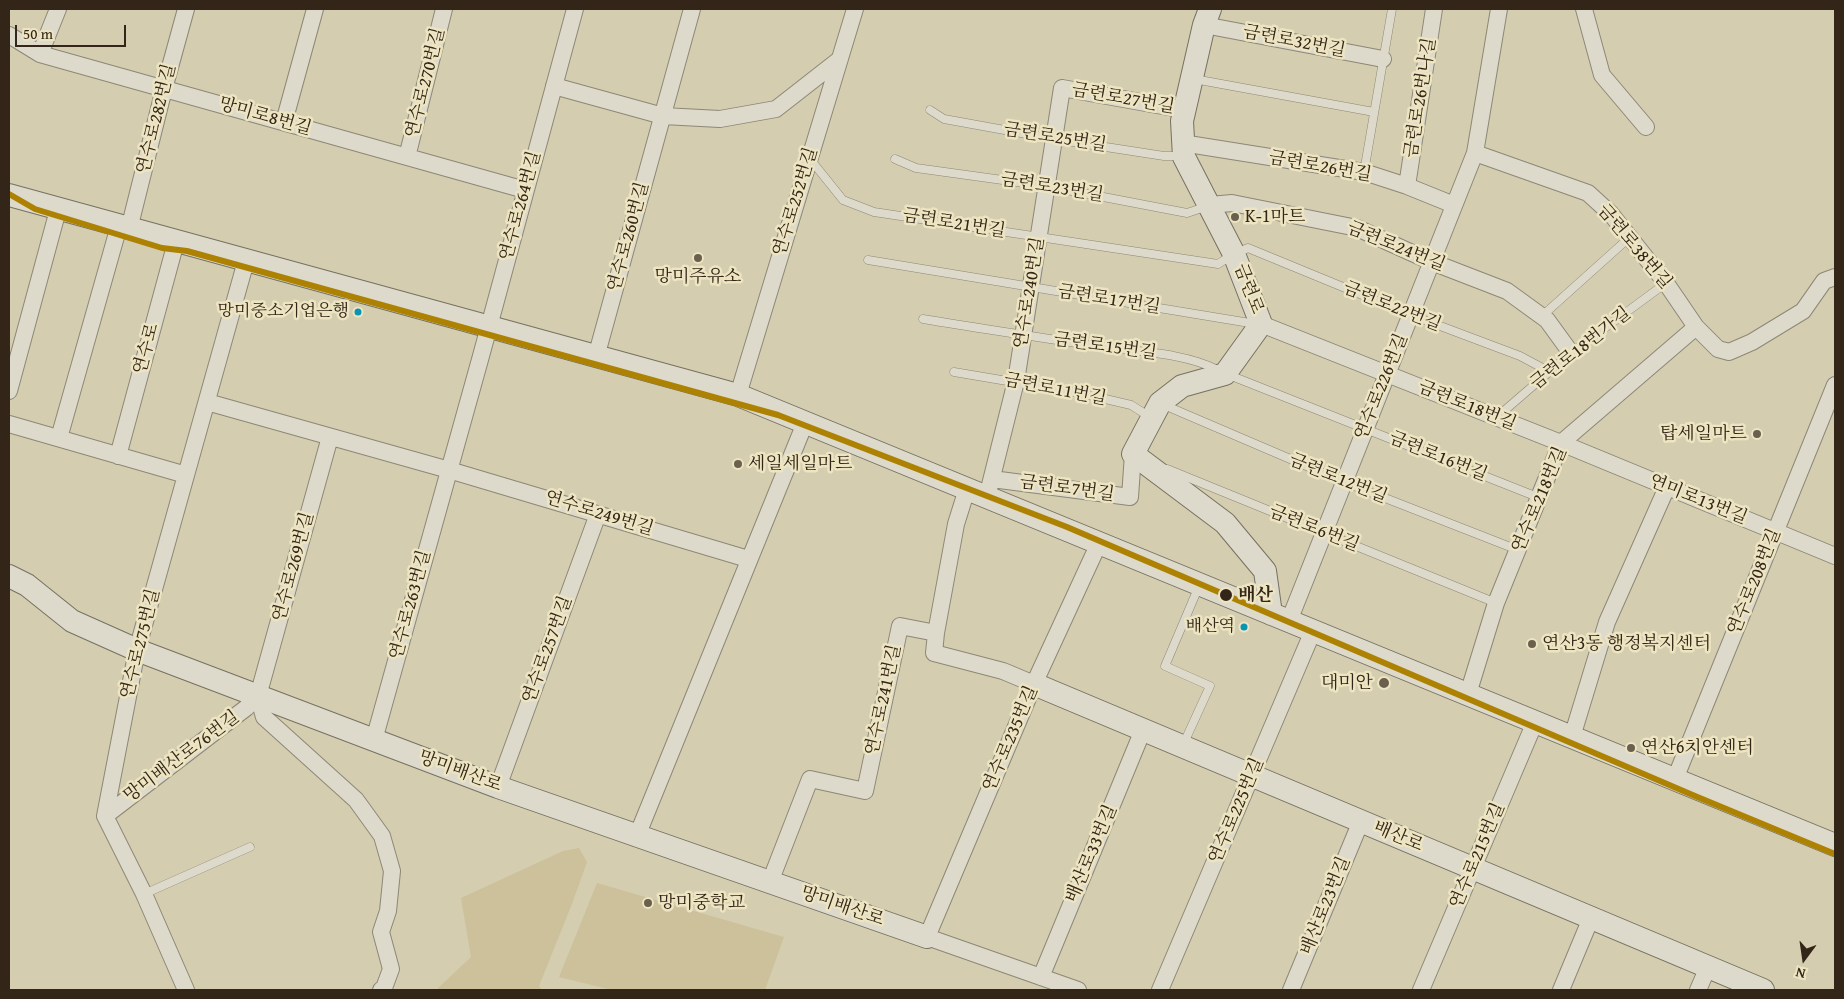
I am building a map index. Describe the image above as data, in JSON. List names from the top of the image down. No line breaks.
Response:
{"streets":{"street":["금련로32번길","연수로270번길","금련로26번나길","금련로27번길","망미로8번길","연수로282번길","금련로26번길","연수로252번길","연수로264번길","연수로260번길","금련로24번길","금련로38번길","금련로","연수로240번길","연수로","연수로226번길","금련로18번길","금련로7번길","연수로218번길","연미로13번길","연수로249번길","연수로269번길","연수로208번길","연수로263번길","연수로275번길","연수로257번길","연수로241번길","연수로235번길","망미배산로76번길","망미배산로","연수로225번길","배산로","배산로33번길","연수로215번길","배산로23번길"],"lane":["금련로25번길","금련로23번길","금련로21번길","금련로17번길","금련로22번길","금련로15번길","금련로18번가길","금련로11번길","금련로16번길","금련로12번길","금련로6번길"]},"crossings":[["금련로32번길","금련로"],["연수로270번길","망미로8번길"],["금련로26번나길","금련로26번길"],["금련로27번길","금련로"],["금련로27번길","연수로240번길"],["망미로8번길","연수로282번길"],["망미로8번길","연수로264번길"],["금련로25번길","금련로26번길"],["금련로25번길","금련로"],["금련로25번길","연수로240번길"],["금련로26번길","금련로"],["금련로26번길","연수로226번길"],["금련로23번길","금련로24번길"],["금련로23번길","금련로"],["금련로23번길","연수로240번길"],["연수로252번길","금련로21번길"],["연수로264번길","연수로263번길"],["금련로21번길","금련로"],["금련로21번길","연수로240번길"],["금련로21번길","금련로22번길"],["금련로24번길","금련로"],["금련로24번길","금련로18번가길"],["금련로24번길","연수로226번길"],["금련로38번길","금련로18번가길"],["금련로38번길","연수로226번길"],["금련로38번길","연수로218번길"],["금련로","금련로17번길"],["금련로","금련로22번길"],["금련로","금련로15번길"],["금련로","금련로18번길"],["금련로","금련로16번길"],["연수로240번길","금련로17번길"],["연수로240번길","금련로15번길"],["연수로240번길","금련로11번길"],["연수로240번길","금련로7번길"],["금련로17번길","금련로18번길"],["금련로22번길","금련로18번가길"],["금련로22번길","연수로226번길"],["금련로15번길","금련로16번길"],["금련로18번가길","금련로18번길"],["연수로226번길","금련로18번길"],["연수로226번길","금련로16번길"],["연수로226번길","금련로12번길"],["연수로226번길","금련로6번길"],["금련로11번길","금련로12번길"],["금련로18번길","연수로218번길"],["금련로18번길","연미로13번길"],["금련로16번길","연수로218번길"],["금련로12번길","연수로218번길"],["금련로7번길","금련로6번길"],["연수로218번길","연미로13번길"],["연수로218번길","금련로6번길"],["연미로13번길","연수로208번길"],["연수로249번길","연수로263번길"],["연수로249번길","연수로257번길"],["연수로269번길","망미배산로76번길"],["연수로269번길","망미배산로"],["연수로263번길","망미배산로"],["연수로275번길","망미배산로76번길"],["연수로275번길","망미배산로"],["연수로257번길","망미배산로"],["연수로241번길","망미배산로"],["연수로235번길","망미배산로"],["연수로235번길","배산로"],["망미배산로76번길","망미배산로"],["연수로225번길","배산로"],["배산로","배산로33번길"],["배산로","연수로215번길"],["배산로","배산로23번길"]],"places":["K-1마트","망미주유소","망미중소기업은행","탑세일마트","세일세일마트","배산","배산역","연산3동 행정복지센터","대미안","연산6치안센터","망미중학교"],"scale_bar":"50 m","north":"bottom"}
